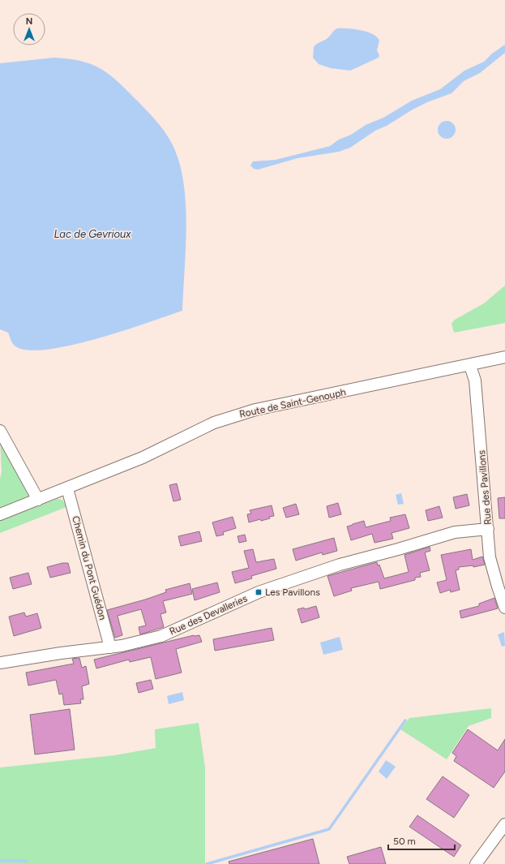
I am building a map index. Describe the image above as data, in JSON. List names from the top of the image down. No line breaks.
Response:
{"streets":{"street":["Route de Saint-Genouph","Rue des Pavillons","Chemin du Pont Guédon","Rue des Devalleries"]},"crossings":[["Route de Saint-Genouph","Rue des Pavillons"],["Route de Saint-Genouph","Chemin du Pont Guédon"],["Rue des Pavillons","Rue des Devalleries"],["Chemin du Pont Guédon","Rue des Devalleries"]],"water":["Lac de Gevrioux"],"places":{"transit":["Les Pavillons"]},"scale_bar":"50 m","north":"top"}
